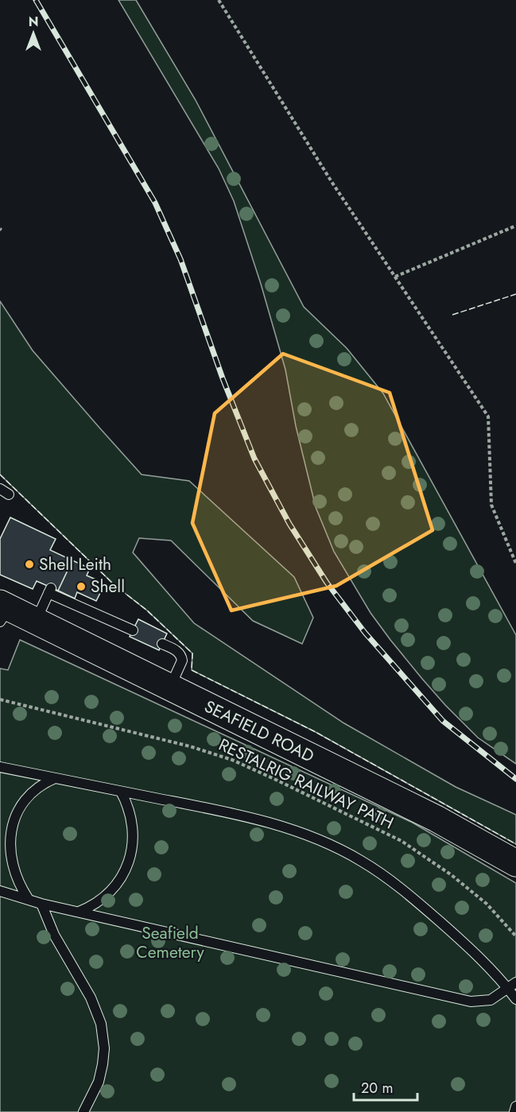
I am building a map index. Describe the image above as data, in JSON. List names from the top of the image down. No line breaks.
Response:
{"streets":{"main road":["SEAFIELD ROAD"],"path":["RESTALRIG RAILWAY PATH"]},"parks":["Seafield Cemetery"],"places":["Shell Leith","Shell"],"scale_bar":"20 m","north":"top"}
